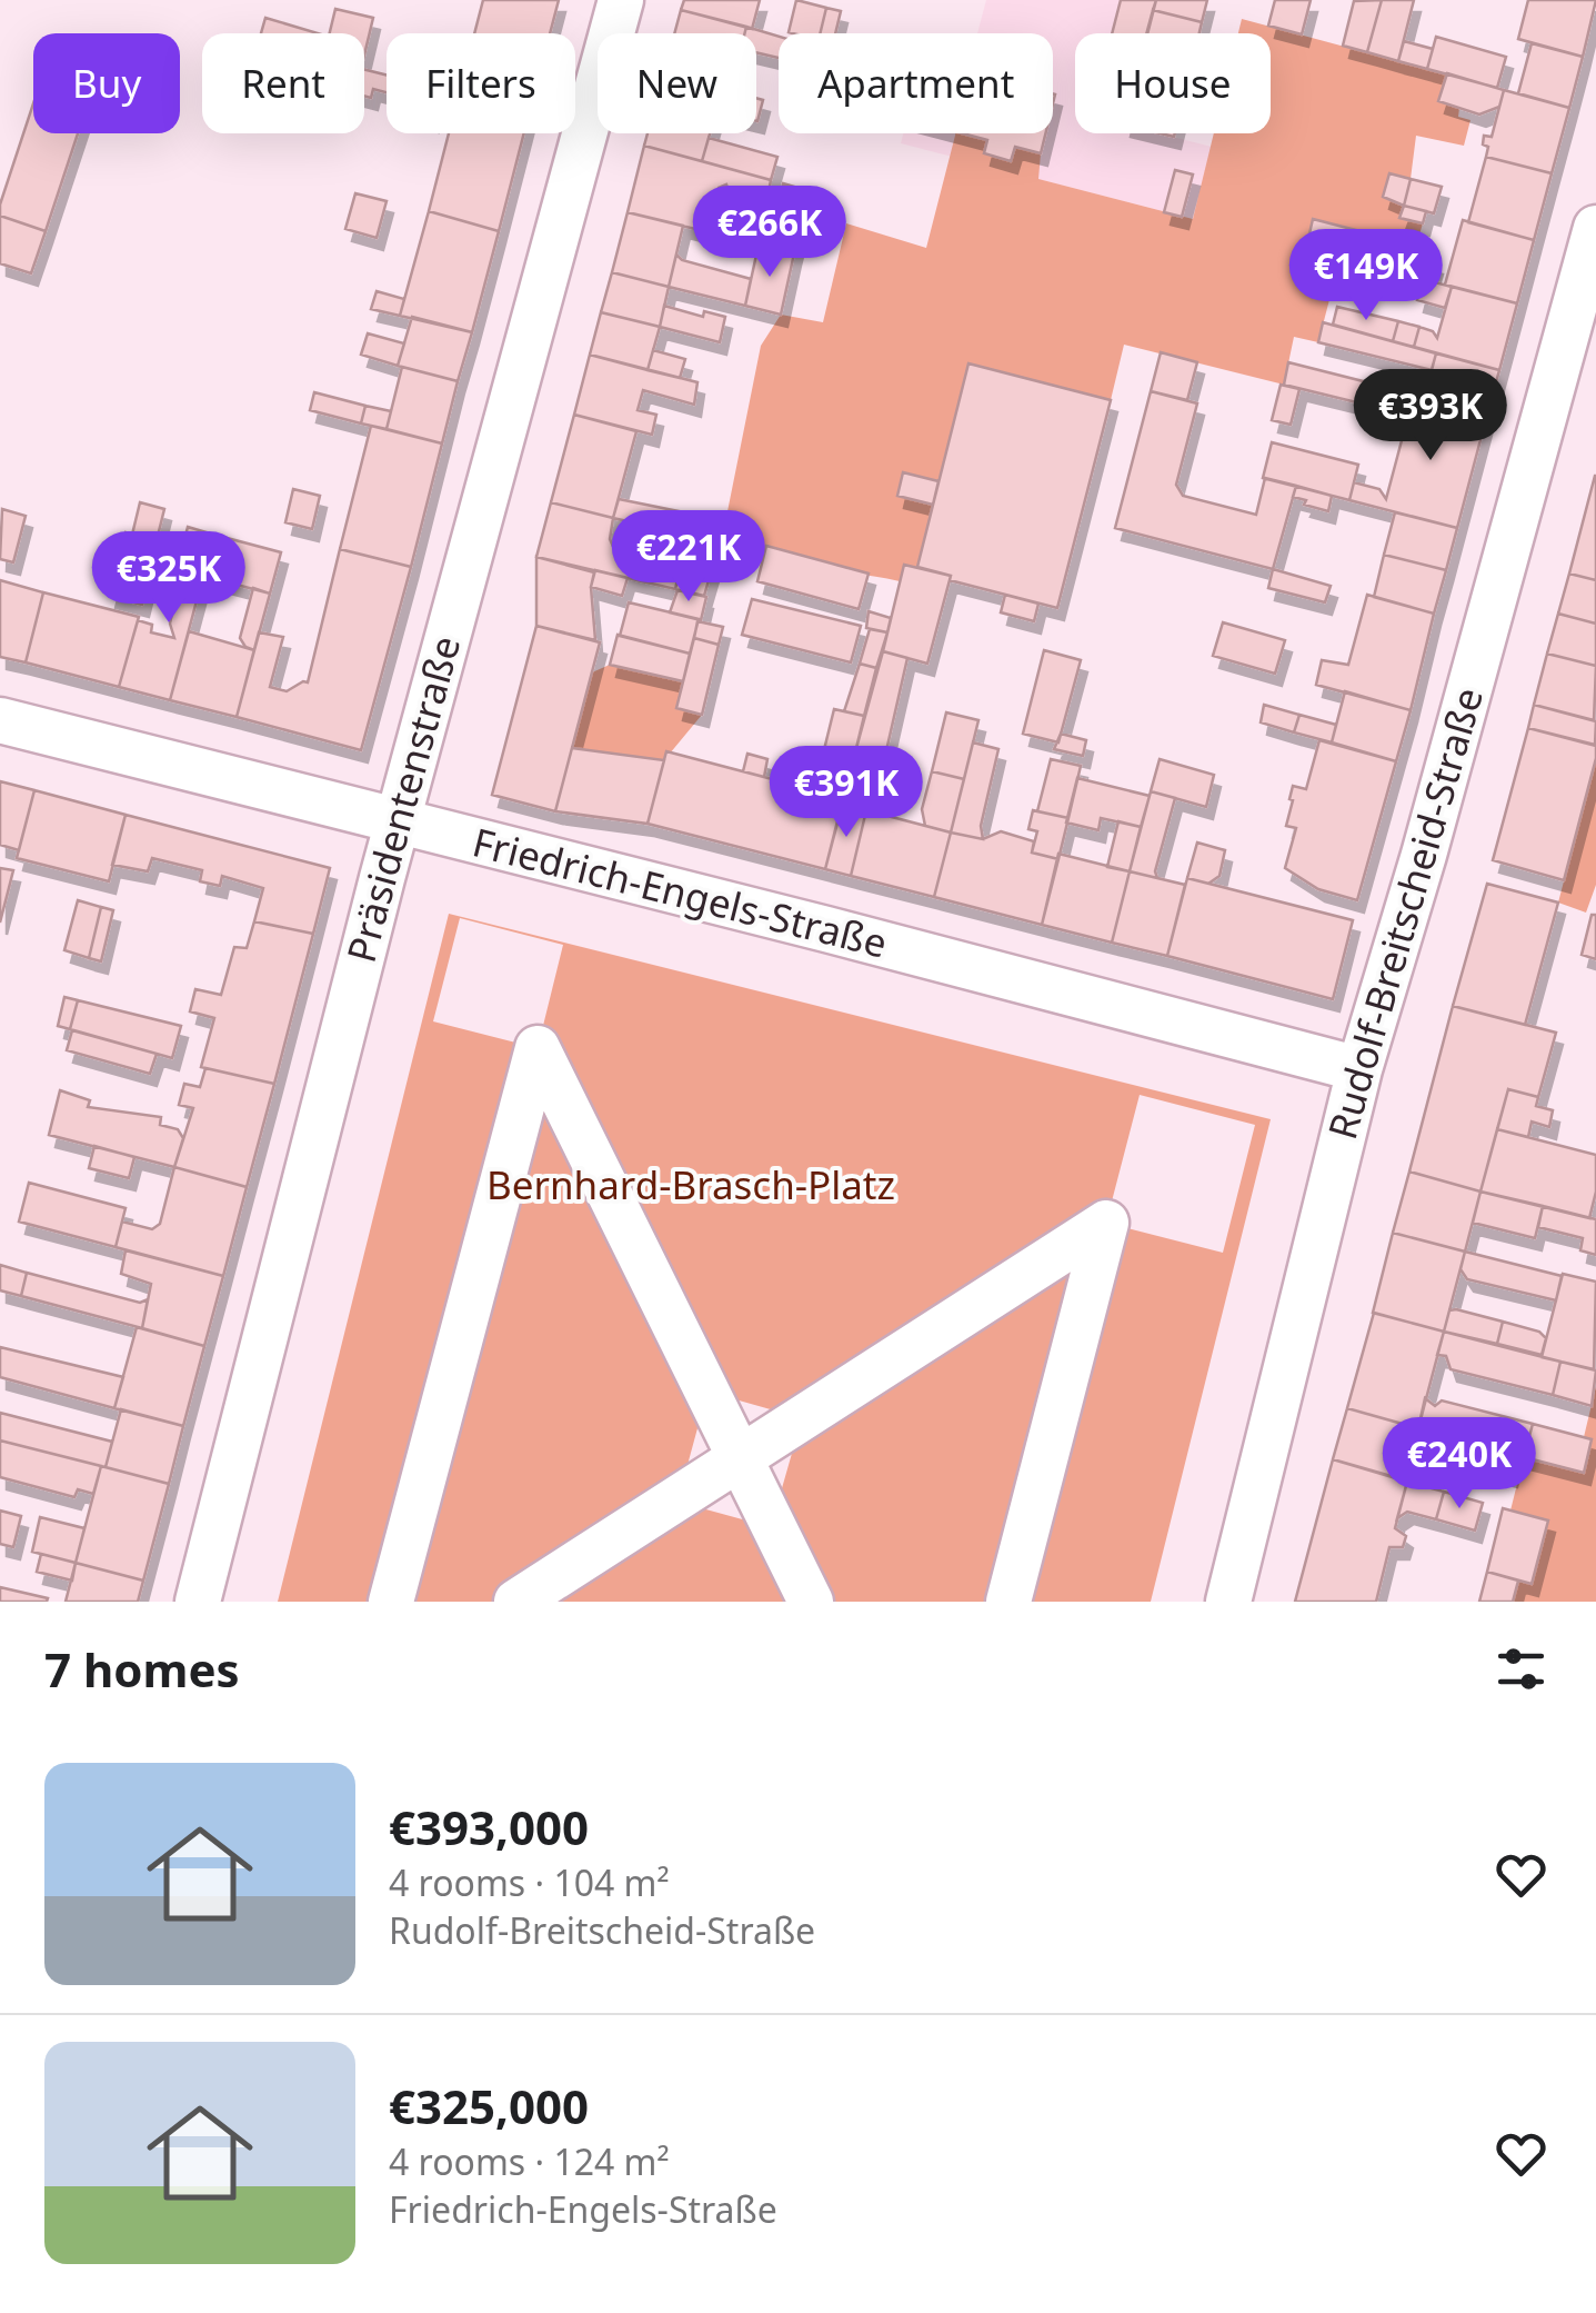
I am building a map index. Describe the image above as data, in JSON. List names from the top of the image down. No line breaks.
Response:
{"streets":{"street":["Präsidentenstraße","Friedrich-Engels-Straße","Rudolf-Breitscheid-Straße"]},"crossings":[["Präsidentenstraße","Friedrich-Engels-Straße"],["Friedrich-Engels-Straße","Rudolf-Breitscheid-Straße"]],"parks":["Bernhard-Brasch-Platz"],"page":{"chip":["Buy","Rent","Filters","New","Apartment","House"],"price":["€266K","€149K","€393K","€221K","€325K","€391K","€240K"],"heading":"7 homes","list":[{"name":"€393,000","note":"4 rooms · 104 m² · Rudolf-Breitscheid-Straße"},{"name":"€325,000","note":"4 rooms · 124 m² · Friedrich-Engels-Straße"}]}}
